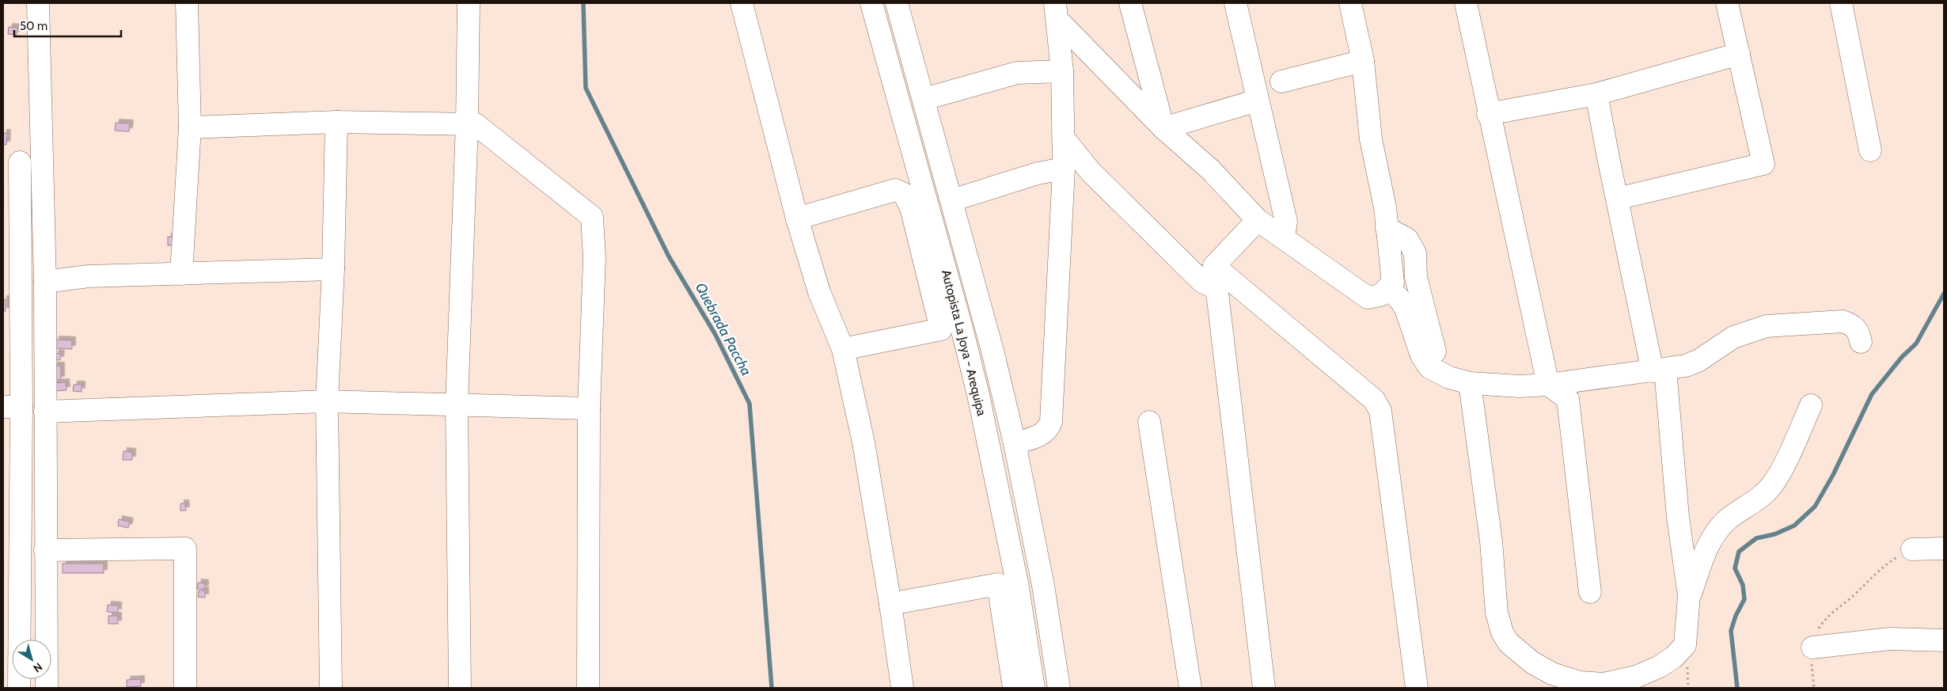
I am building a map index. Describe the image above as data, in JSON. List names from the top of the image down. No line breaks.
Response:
{"streets":{"street":["Autopista La Joya - Arequipa"]},"water":["Quebrada Paccha"],"scale_bar":"50 m","north":"bottom right"}
